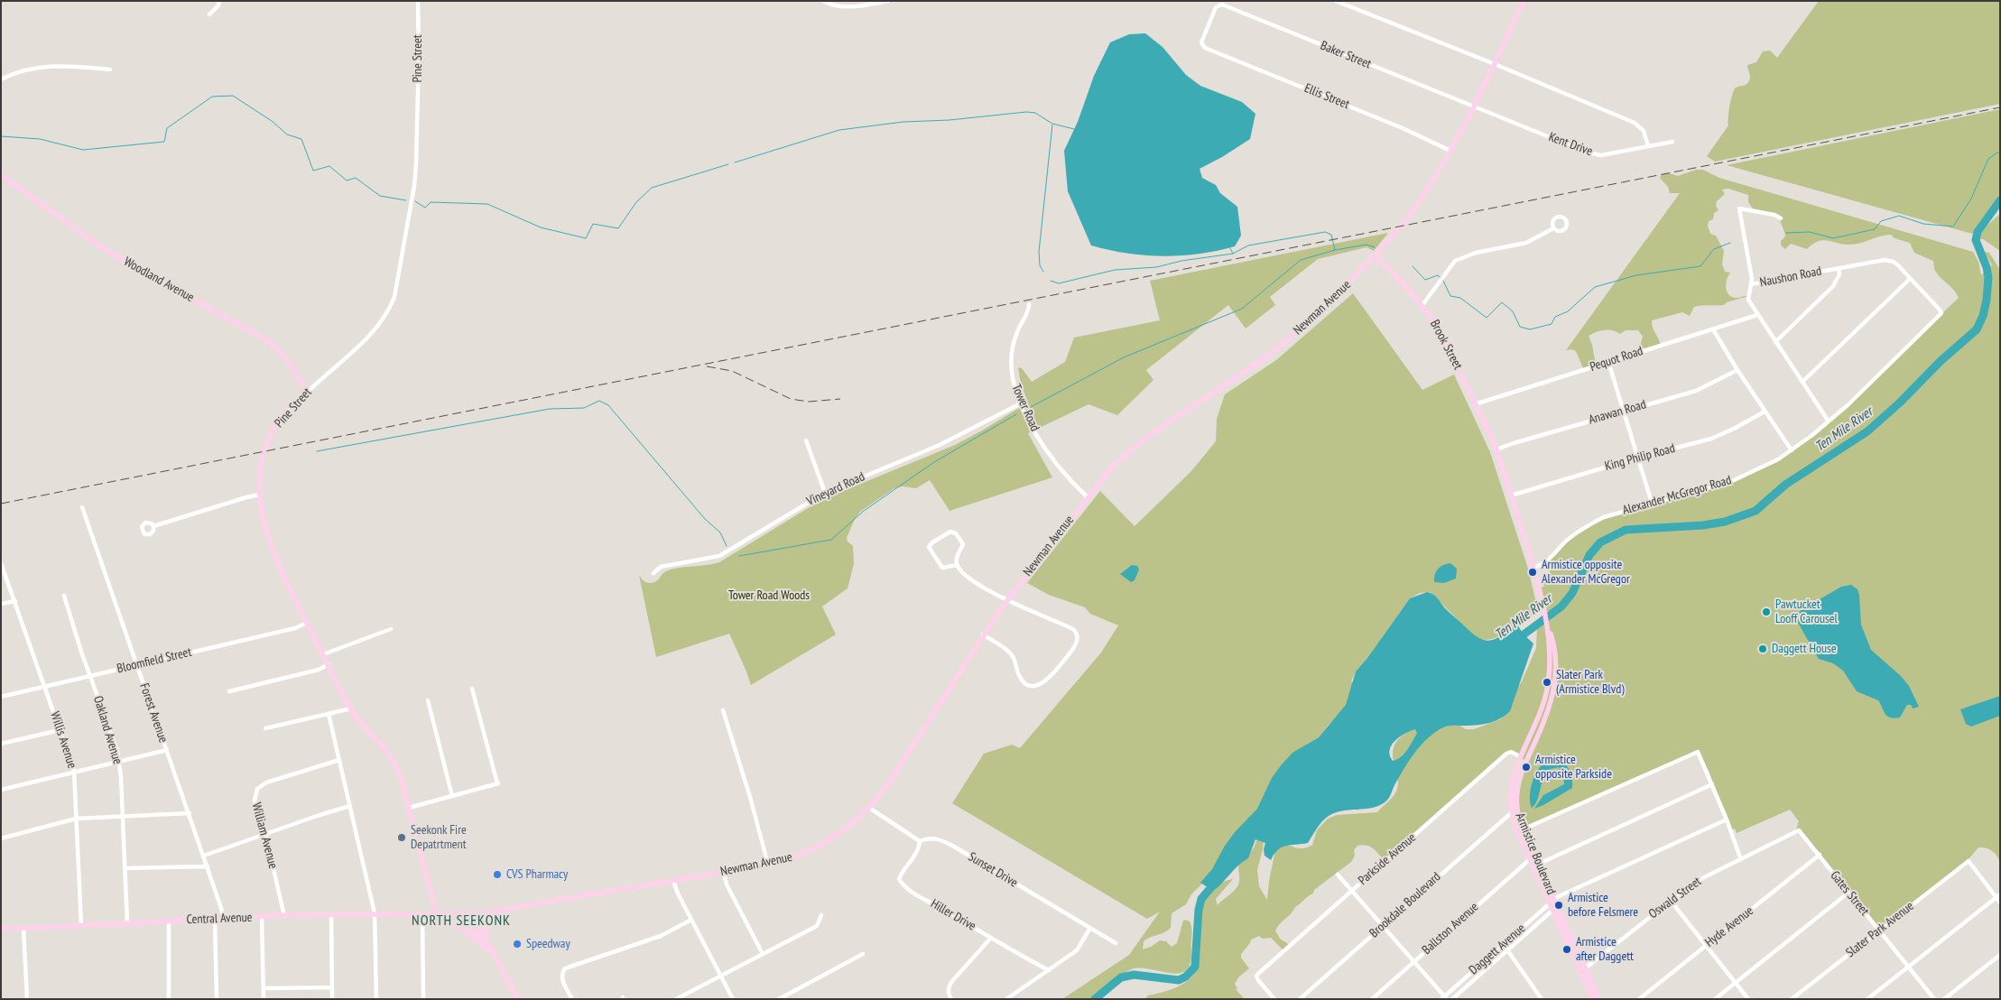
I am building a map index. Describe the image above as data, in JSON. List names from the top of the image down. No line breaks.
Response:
{"streets":{"main road":["Pine Street","Woodland Avenue","Newman Avenue","Brook Street","Armistice Boulevard","Central Avenue"],"street":["Baker Street","Ellis Street","Kent Drive","Naushon Road","Pequot Road","Tower Road","Anawan Road","King Philip Road","Vineyard Road","Alexander McGregor Road","Bloomfield Street","Forest Avenue","Oakland Avenue","Willis Avenue","William Avenue","Parkside Avenue","Sunset Drive","Gates Street","Oswald Street","Brookdale Boulevard","Hiller Drive","Hyde Avenue","Ballston Avenue","Slater Park Avenue","Daggett Avenue"]},"crossings":[["Baker Street","Ellis Street"],["Baker Street","Kent Drive"],["Baker Street","Newman Avenue"],["Pine Street","Woodland Avenue"],["Pine Street","Bloomfield Street"],["Pine Street","Central Avenue"],["Ellis Street","Newman Avenue"],["Kent Drive","Newman Avenue"],["Naushon Road","Pequot Road"],["Naushon Road","Alexander McGregor Road"],["Newman Avenue","Brook Street"],["Newman Avenue","Tower Road"],["Newman Avenue","Central Avenue"],["Brook Street","Pequot Road"],["Brook Street","Anawan Road"],["Brook Street","Armistice Boulevard"],["Tower Road","Vineyard Road"],["Anawan Road","Armistice Boulevard"],["King Philip Road","Armistice Boulevard"],["Alexander McGregor Road","Armistice Boulevard"],["Bloomfield Street","Forest Avenue"],["Bloomfield Street","Oakland Avenue"],["Bloomfield Street","Willis Avenue"],["Forest Avenue","Central Avenue"],["Oakland Avenue","Central Avenue"],["Willis Avenue","Central Avenue"],["William Avenue","Central Avenue"],["Armistice Boulevard","Parkside Avenue"],["Armistice Boulevard","Oswald Street"],["Armistice Boulevard","Brookdale Boulevard"],["Armistice Boulevard","Ballston Avenue"],["Armistice Boulevard","Daggett Avenue"],["Sunset Drive","Hiller Drive"],["Gates Street","Oswald Street"],["Gates Street","Hyde Avenue"],["Gates Street","Slater Park Avenue"]],"districts":["NORTH SEEKONK"],"water":["Ten Mile River"],"parks":["Tower Road Woods"],"places":["Armistice opposite Alexander McGregor","Pawtucket Looff Carousel","Daggett House","Slater Park (Armistice Blvd)","Armistice opposite Parkside","Seekonk Fire Depatrtment","CVS Pharmacy","Armistice before Felsmere","Speedway","Armistice after Daggett"]}
